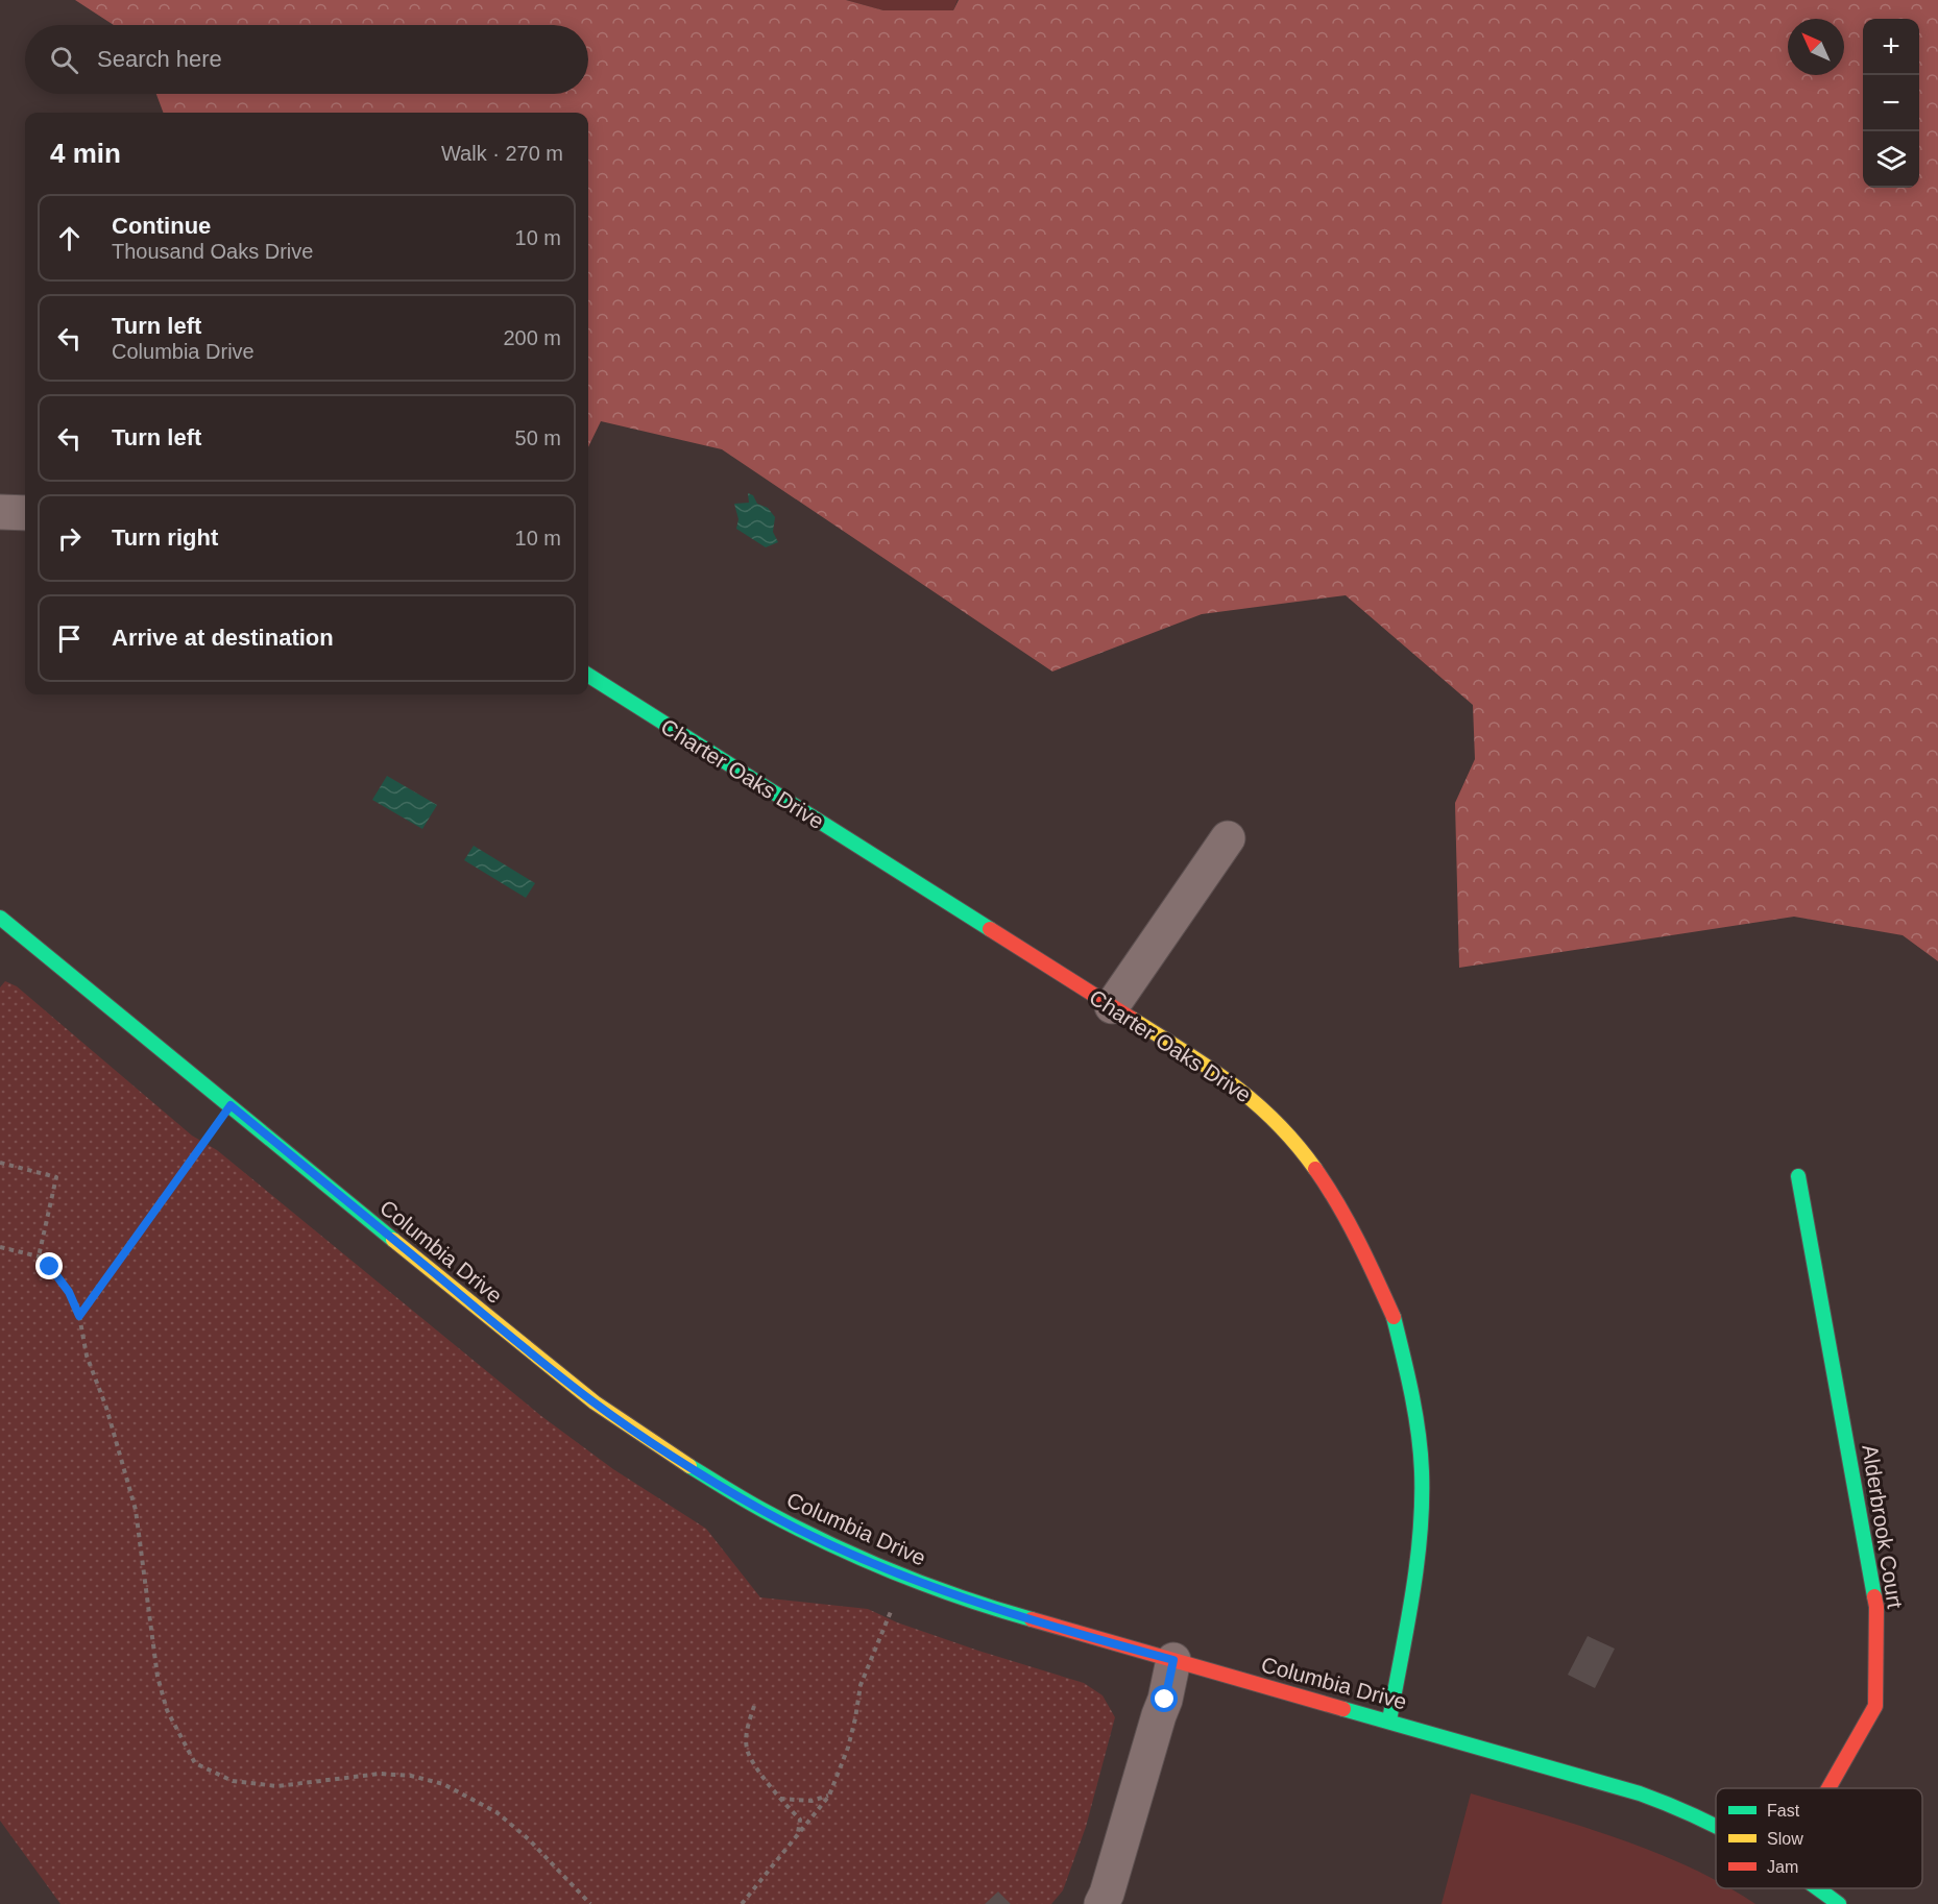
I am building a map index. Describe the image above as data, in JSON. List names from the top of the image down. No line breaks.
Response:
{"streets":{"street":["Charter Oaks Drive","Columbia Drive","Alderbrook Court"]},"crossings":[["Charter Oaks Drive","Columbia Drive"]],"legend":["Fast","Slow","Jam"],"north":"top left","page":{"map_buttons":["+","−"],"search":"Search here","heading":["4 min","Walk · 270 m"],"list":[["Continue","Thousand Oaks Drive","10 m"],["Turn left","Columbia Drive","200 m"],["Turn left","50 m"],["Turn right","10 m"],"Arrive at destination"]}}
